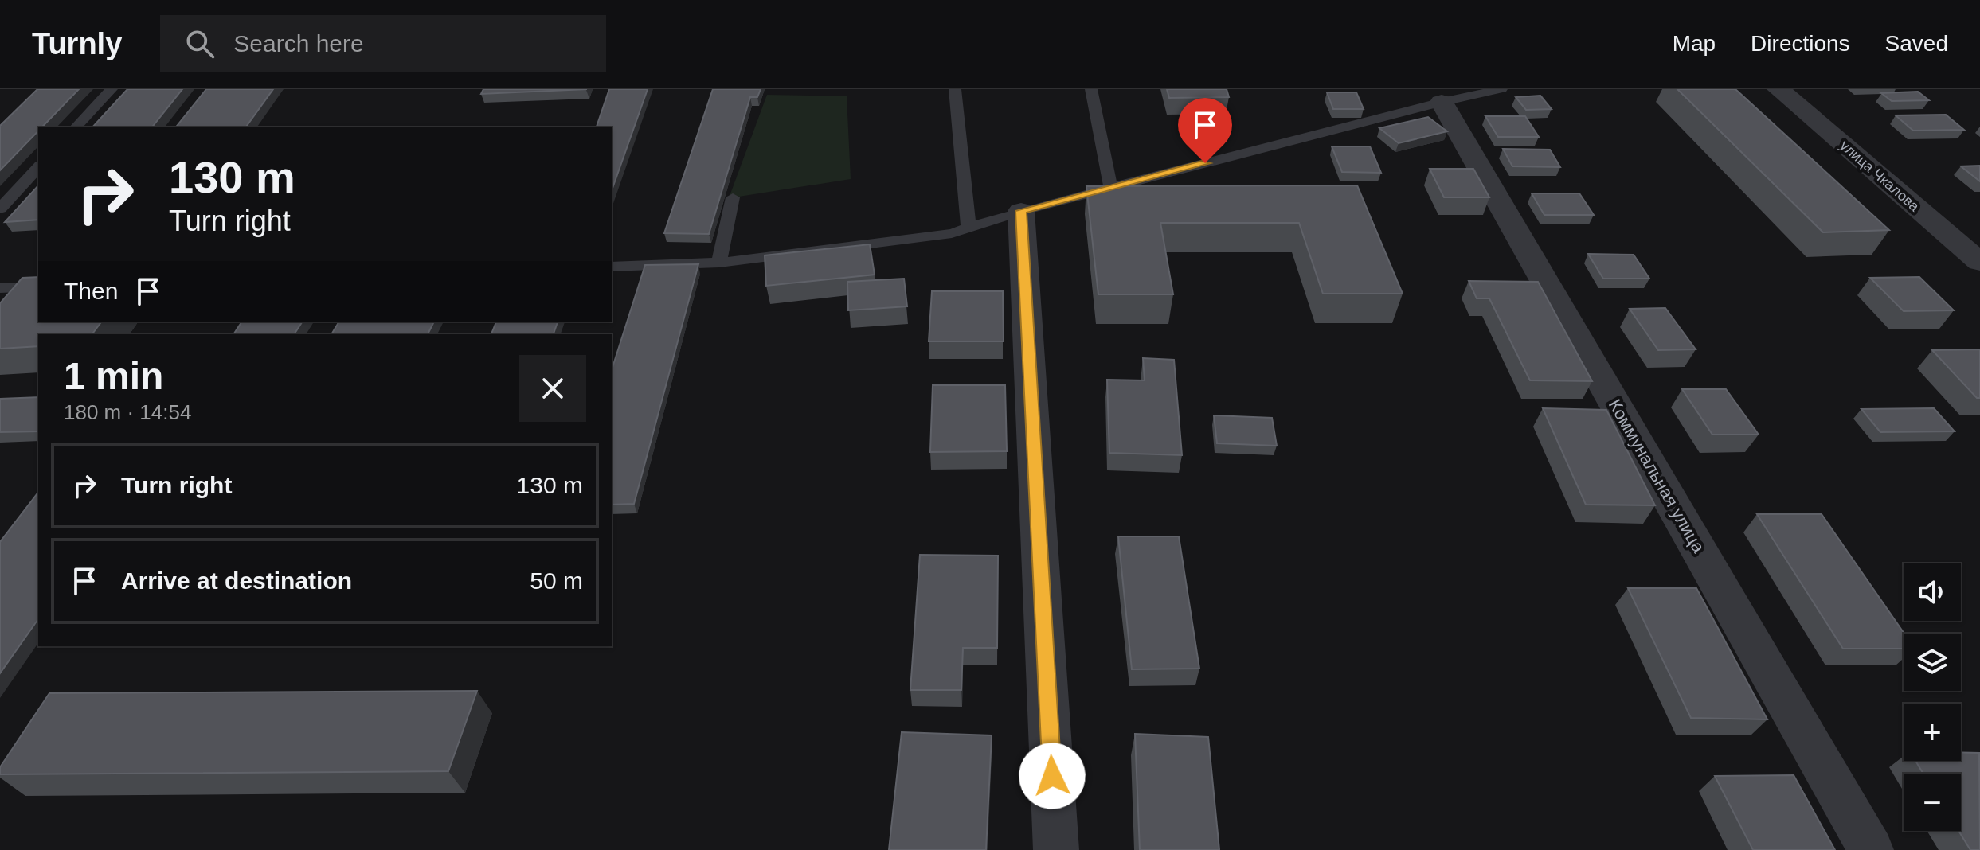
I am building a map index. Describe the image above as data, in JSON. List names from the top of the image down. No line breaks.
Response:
{"streets":{"street":["улица Чкалова","Коммунальная улица"]},"page":{"header":"Turnly","search":"Search here","nav":["Map","Directions","Saved"],"turn":["130 m","Turn right"],"then":"Then","heading":["1 min","180 m · 14:54"],"list":[{"name":"Turn right","value":"130 m"},{"name":"Arrive at destination","value":"50 m"}],"map_buttons":["+","−"]}}
